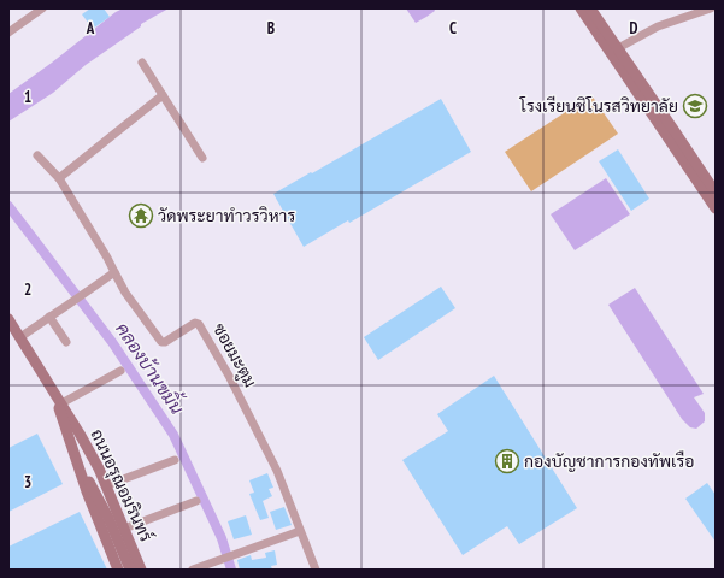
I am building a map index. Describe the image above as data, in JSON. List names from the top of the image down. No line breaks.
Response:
{"streets":{"main road":["ถนนอรุณอมรินทร์"],"street":["ซอยมะตูม"]},"water":["คลองบ้านขมิ้น"],"places":{"school or university":["โรงเรียนชิโนรสวิทยาลัย"],"temple":["วัดพระยาทําวรวิหาร"],"building":["กองบัญชาการกองทัพเรือ"]},"grid":{"columns":["A","B","C","D"],"rows":["1","2","3"]}}
